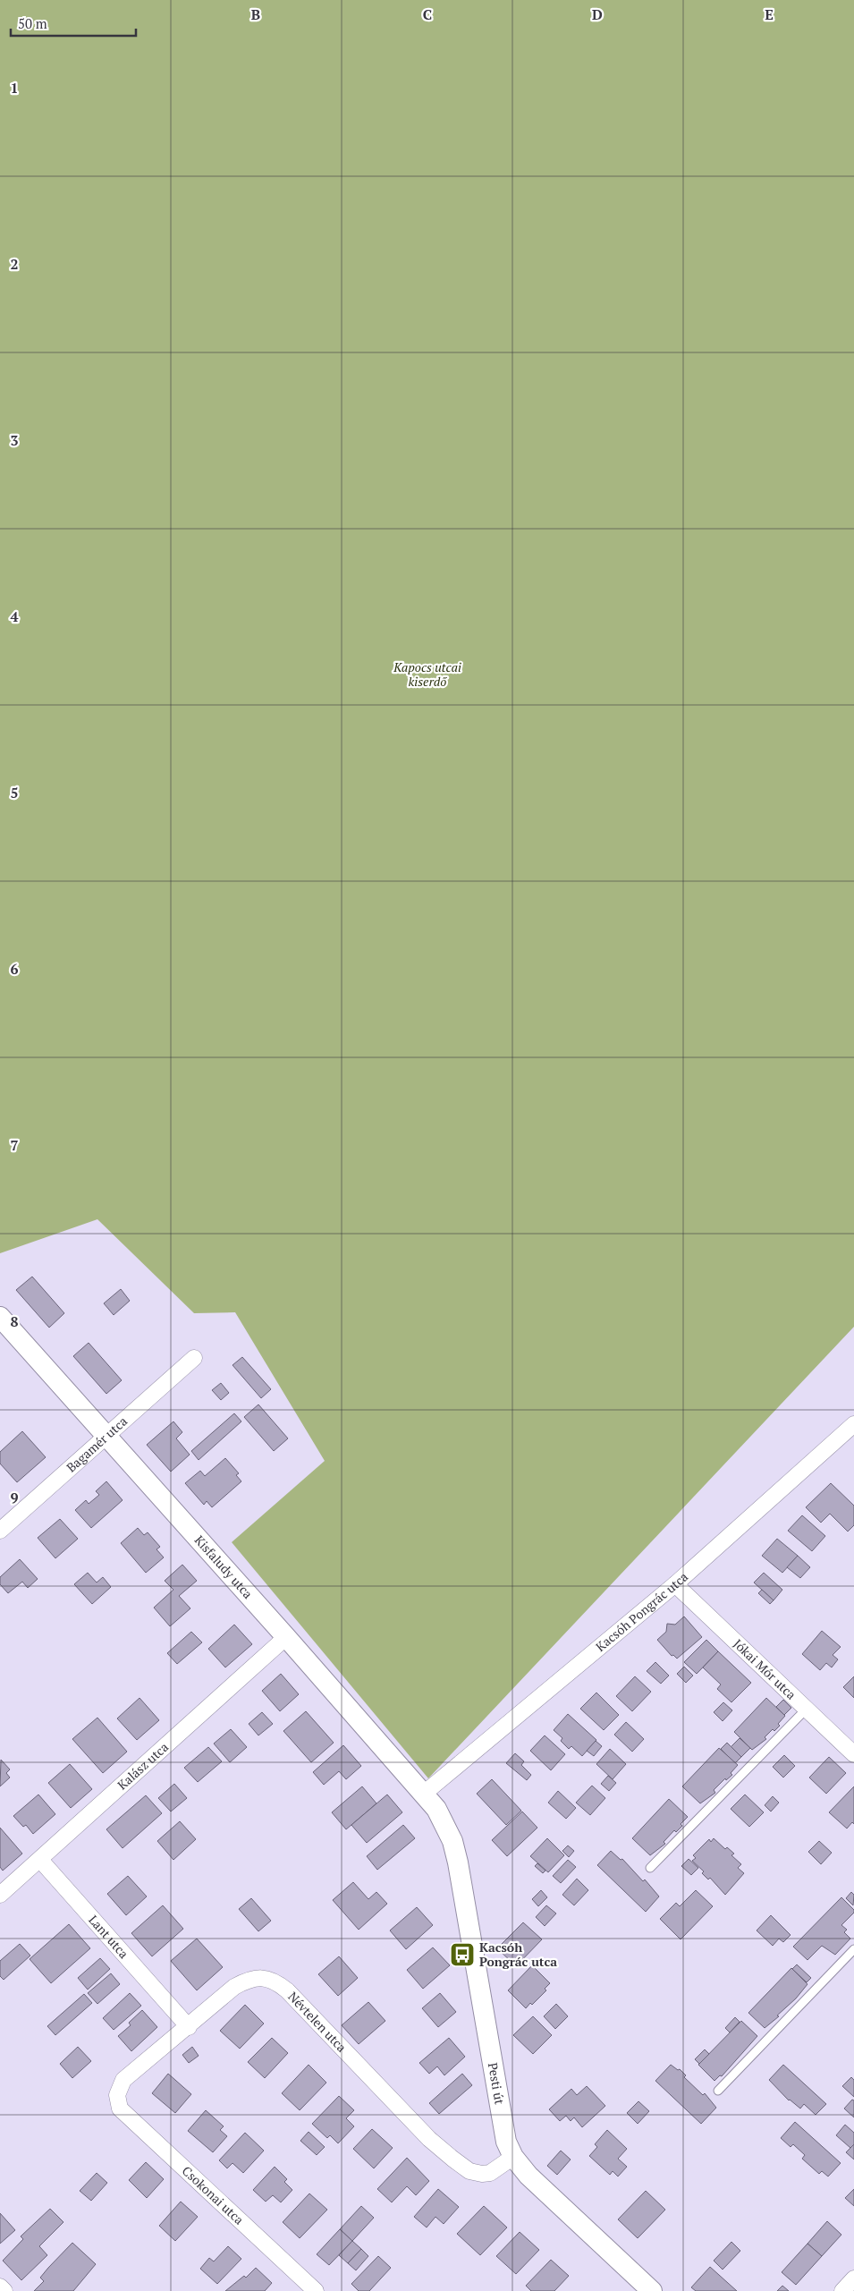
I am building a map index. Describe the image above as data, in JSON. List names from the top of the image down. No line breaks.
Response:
{"streets":{"street":["Bagamér utca","Kisfaludy utca","Kacsóh Pongrác utca","Jókai Mór utca","Kalász utca","Lant utca","Névtelen utca","Pesti út","Csokonai utca"]},"crossings":[["Bagamér utca","Kisfaludy utca"],["Kisfaludy utca","Kacsóh Pongrác utca"],["Kisfaludy utca","Kalász utca"],["Kisfaludy utca","Pesti út"],["Kacsóh Pongrác utca","Jókai Mór utca"],["Kalász utca","Lant utca"],["Lant utca","Névtelen utca"],["Névtelen utca","Pesti út"],["Névtelen utca","Csokonai utca"]],"parks":["Kapocs utcai kiserdő"],"places":{"bus stop":["Kacsóh Pongrác utca"]},"scale_bar":"50 m","grid":{"columns":["B","C","D","E"],"rows":["1","2","3","4","5","6","7","8","9"]}}
